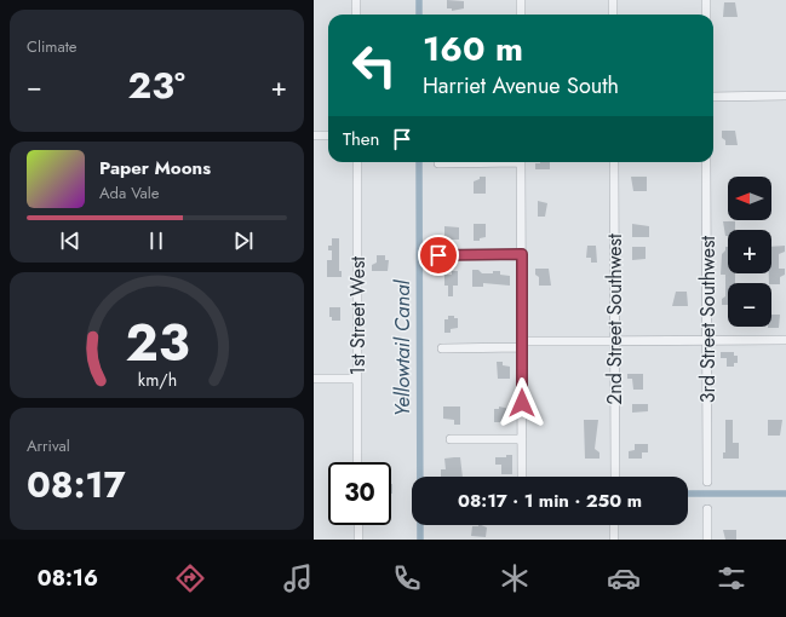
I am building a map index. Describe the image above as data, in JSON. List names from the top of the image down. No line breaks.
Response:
{"streets":{"street":["1st Street West","2nd Street Southwest","3rd Street Southwest"]},"water":["Yellowtail Canal"],"north":"left","page":{"tile":["Climate",["Arrival","08:17"]],"turn":["160 m","Harriet Avenue South"],"heat":["−","23°","+"],"then":"Then","song":["Paper Moons","Ada Vale"],"map_buttons":["+","−"],"limit":"30","trip":"08:17 · 1 min · 250 m","tabs":"08:16","gauge":["23","km/h"]}}
